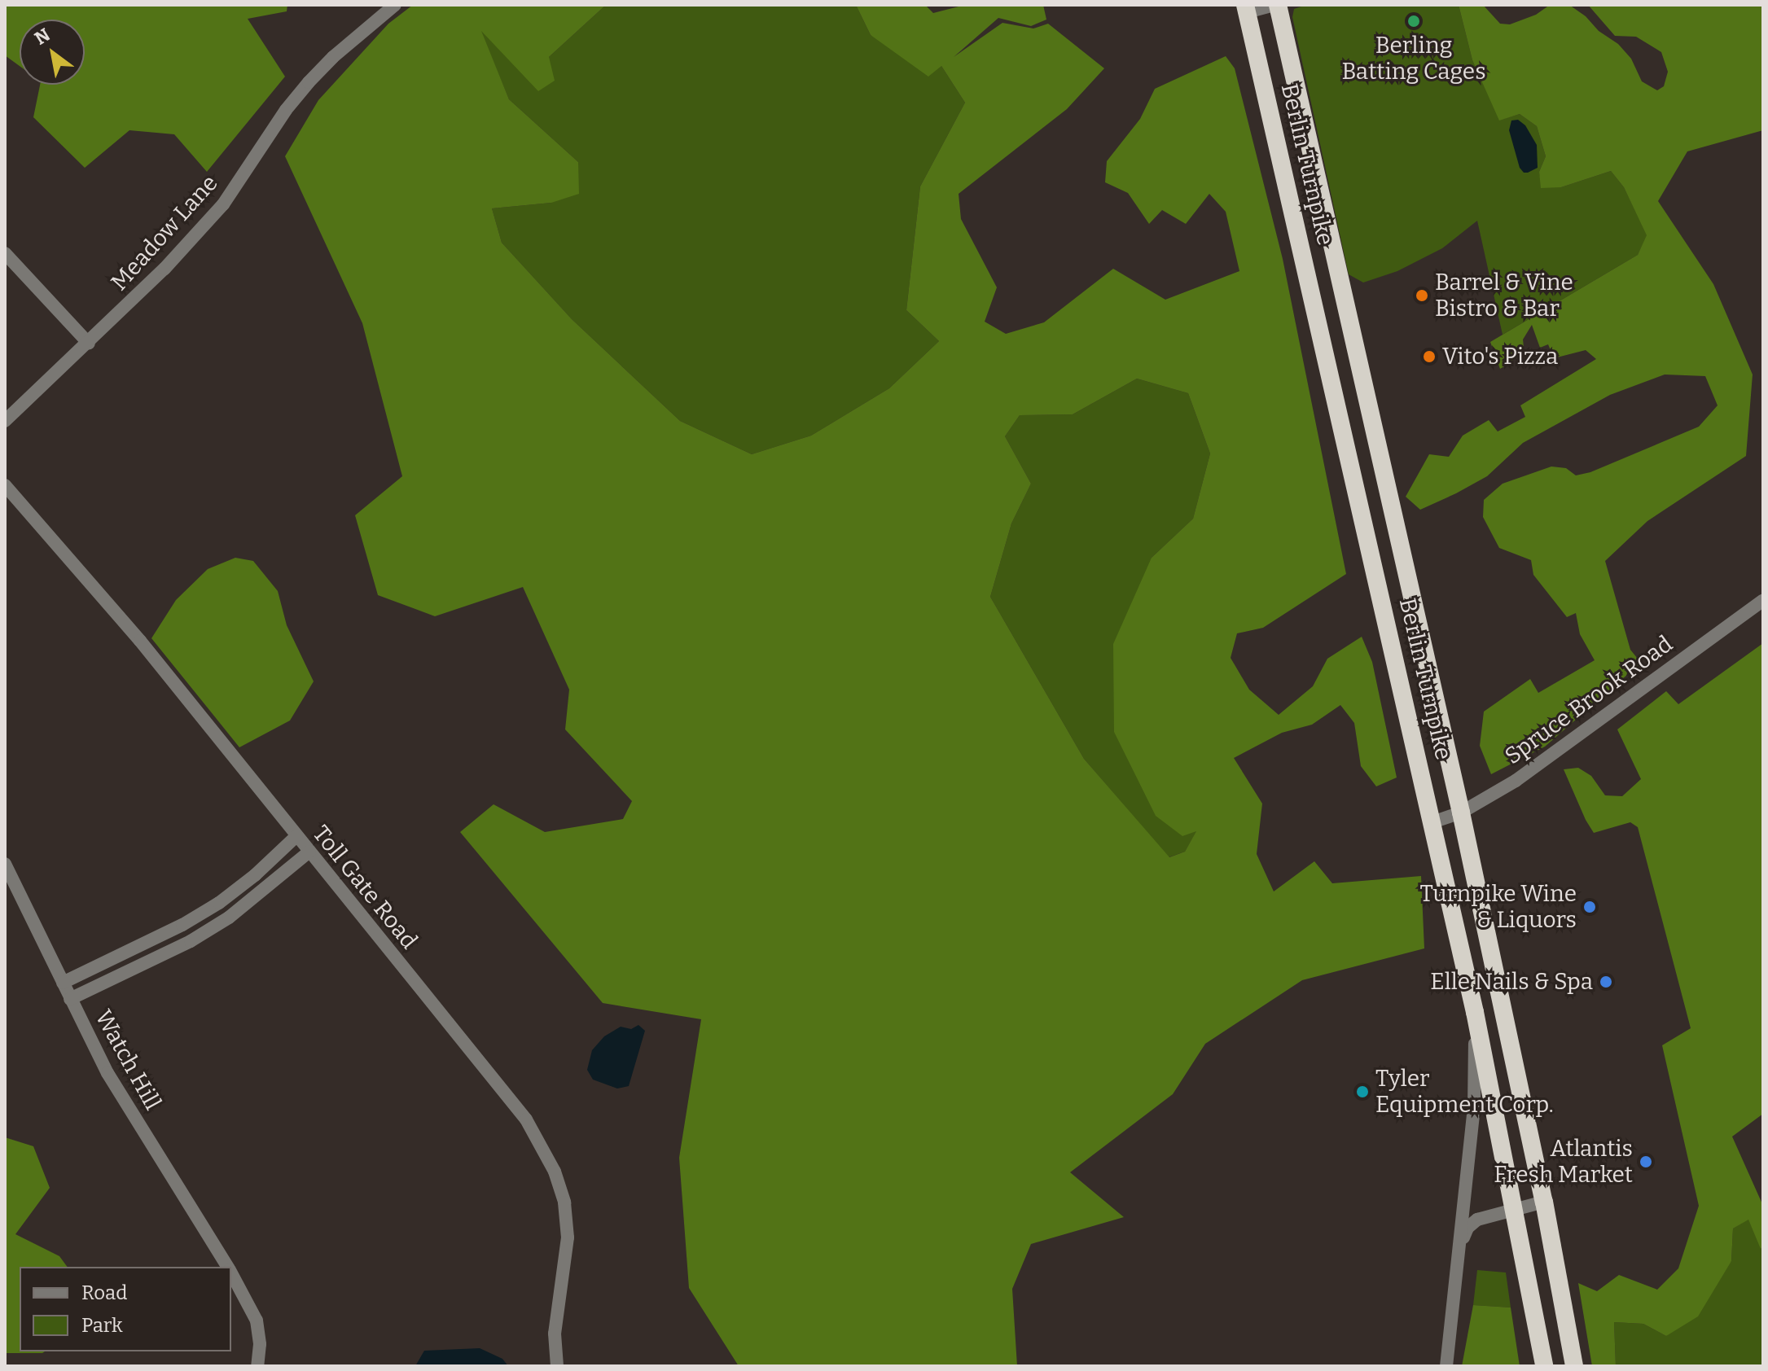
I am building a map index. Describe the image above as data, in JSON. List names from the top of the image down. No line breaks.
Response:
{"streets":{"highway":["Berlin Turnpike"],"street":["Meadow Lane","Spruce Brook Road","Toll Gate Road","Watch Hill"]},"crossings":[["Berlin Turnpike","Spruce Brook Road"]],"places":["Berling Batting Cages","Barrel & Vine Bistro & Bar","Vito's Pizza","Turnpike Wine & Liquors","Elle Nails & Spa","Tyler Equipment Corp.","Atlantis Fresh Market"],"legend":["Road","Park"],"north":"top left"}
